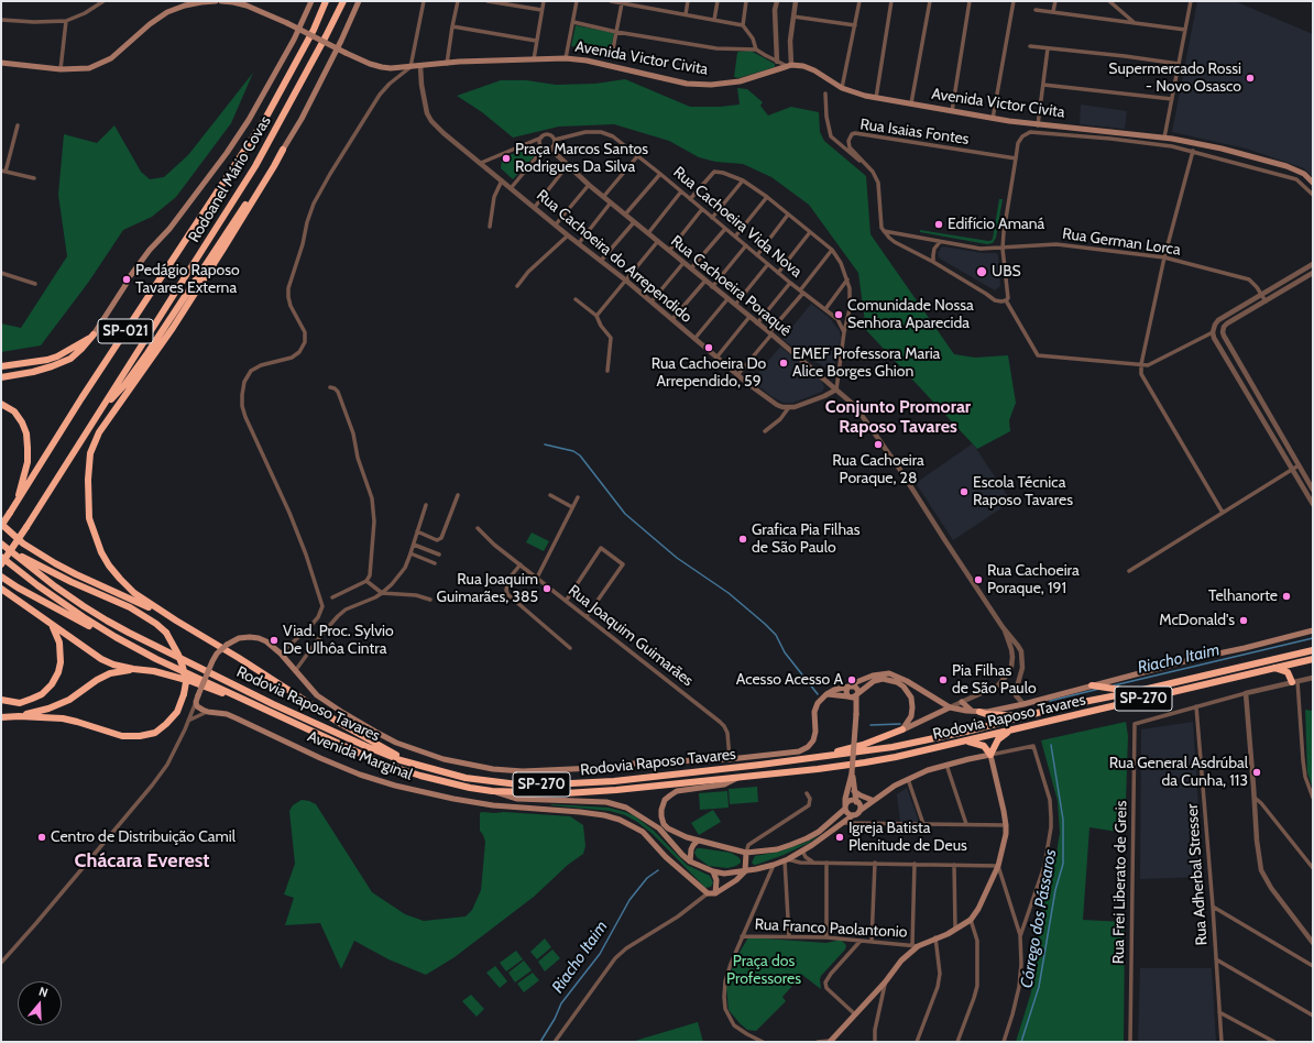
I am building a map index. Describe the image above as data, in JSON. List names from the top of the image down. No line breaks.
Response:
{"streets":{"highway":["Rodoanel Mário Covas","SP-021","SP-270","Rodovia Raposo Tavares"],"main road":["Avenida Victor Civita","Avenida Marginal"],"street":["Rua Isaias Fontes","Rua Cachoeira Vida Nova","Rua German Lorca","Rua Cachoeira do Arrependido","Rua Cachoeira Poraquê","Rua Joaquim Guimarães","Rua Adherbal Stresser","Rua Frei Liberato de Greis","Rua Franco Paolantonio"]},"crossings":[["Avenida Victor Civita","Rua Cachoeira do Arrependido"],["Rua Isaias Fontes","Rua German Lorca"],["Rua Cachoeira Vida Nova","Rua Cachoeira Poraquê"],["Rua Cachoeira Poraquê","Rodovia Raposo Tavares"],["Rua Joaquim Guimarães","Rodovia Raposo Tavares"],["Rua Adherbal Stresser","Rua Frei Liberato de Greis"]],"districts":["Conjunto Promorar Raposo Tavares","Chácara Everest"],"water":["Riacho Itaim","Córrego dos Pássaros"],"parks":["Praça dos Professores"],"places":["Supermercado Rossi - Novo Osasco","Praça Marcos Santos Rodrigues Da Silva","Edifício Amaná","UBS","Pedágio Raposo Tavares Externa","Comunidade Nossa Senhora Aparecida","Rua Cachoeira Do Arrependido, 59","EMEF Professora Maria Alice Borges Ghion","Rua Cachoeira Poraque, 28","Escola Técnica Raposo Tavares","Grafica Pia Filhas de São Paulo","Rua Cachoeira Poraque, 191","Rua Joaquim Guimarães, 385","Telhanorte","McDonald's","Viad. Proc. Sylvio De Ulhôa Cintra","Acesso Acesso A","Pia Filhas de São Paulo","Rua General Asdrúbal da Cunha, 113","Centro de Distribuição Camil","Igreja Batista Plenitude de Deus"],"north":"top"}
